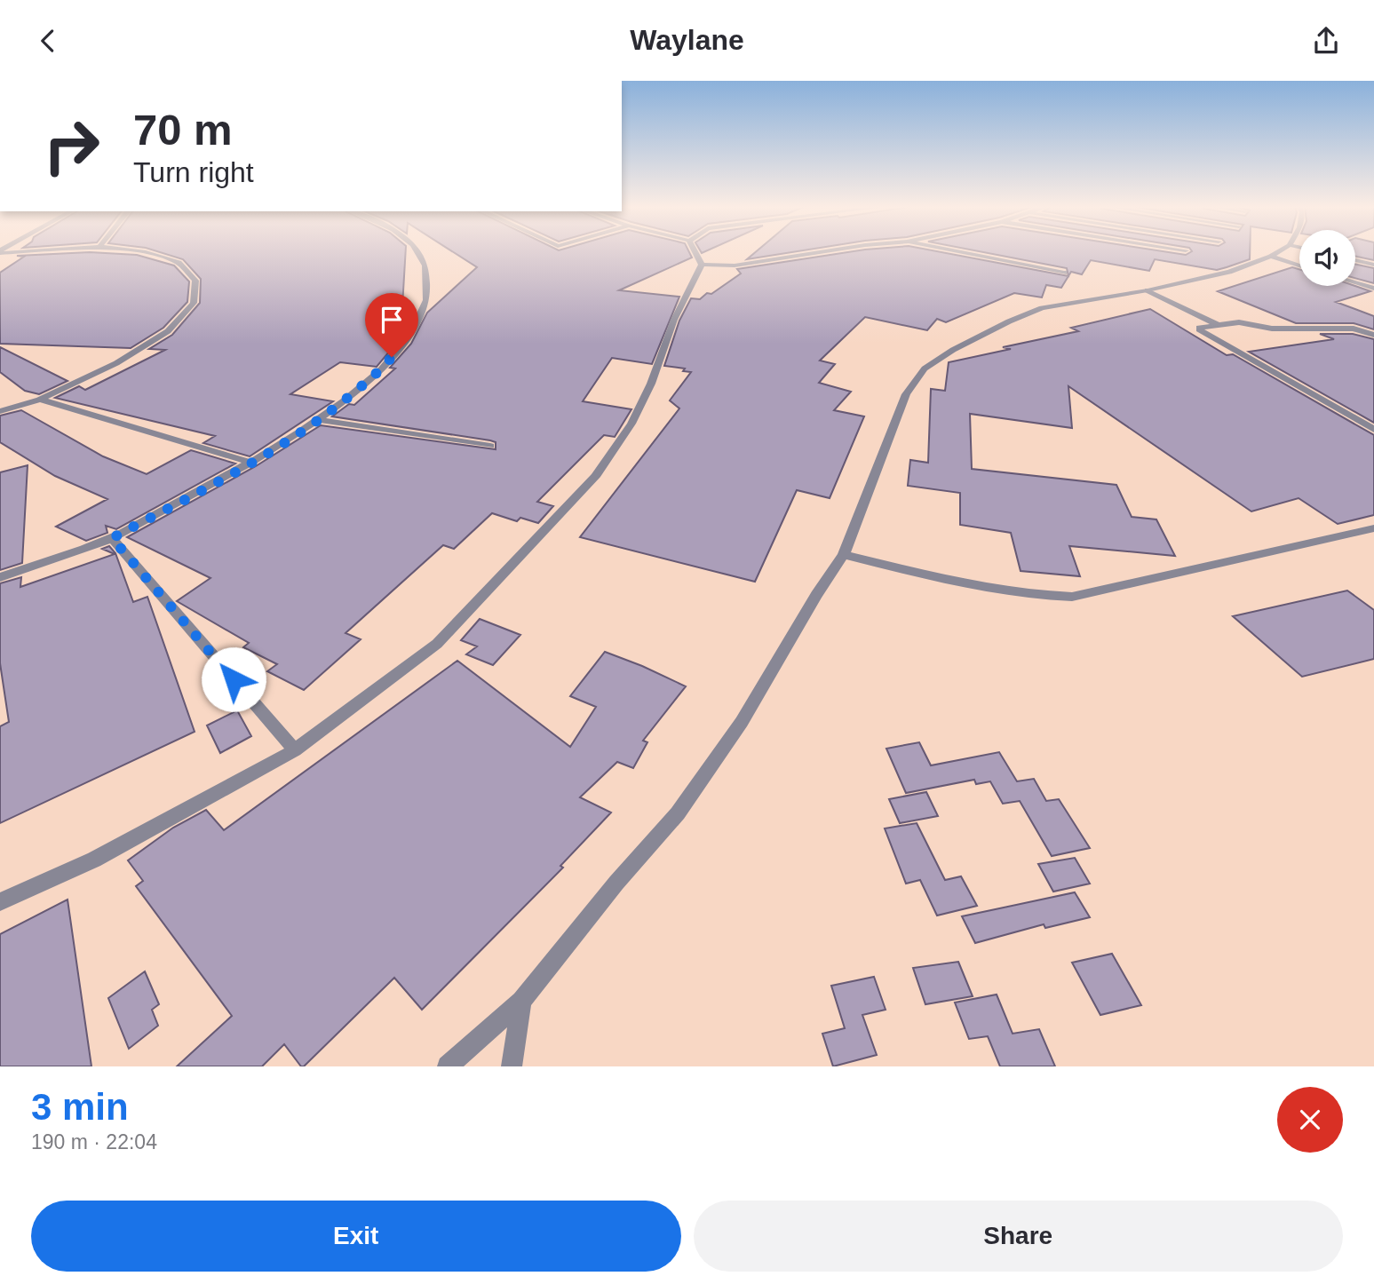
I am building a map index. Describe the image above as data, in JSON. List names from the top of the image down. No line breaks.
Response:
{"page":{"header":"Waylane","turn":["70 m","Turn right"],"heading":["3 min","190 m · 22:04"],"buttons":["Exit","Share"]}}
